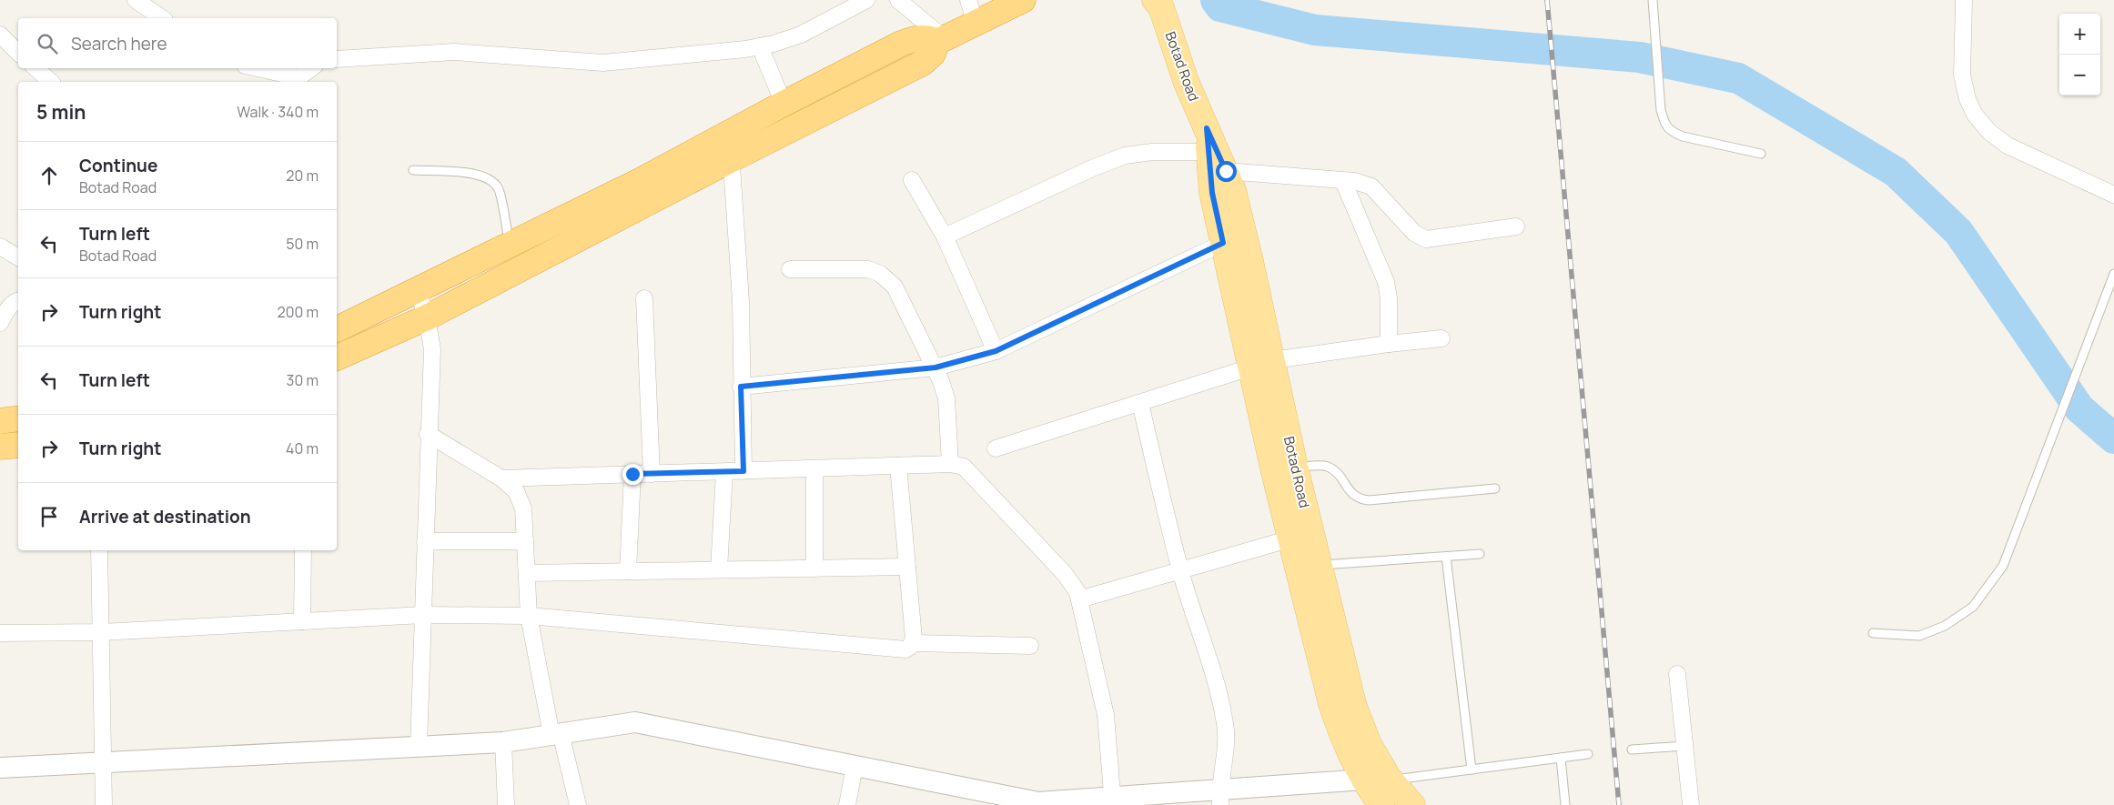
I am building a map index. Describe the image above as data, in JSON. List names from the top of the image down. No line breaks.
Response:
{"streets":{"main road":["Botad Road"]},"page":{"map_buttons":["+","−"],"search":"Search here","heading":["5 min","Walk · 340 m"],"list":[["Continue","Botad Road","20 m"],["Turn left","Botad Road","50 m"],["Turn right","200 m"],["Turn left","30 m"],["Turn right","40 m"],"Arrive at destination"]}}
